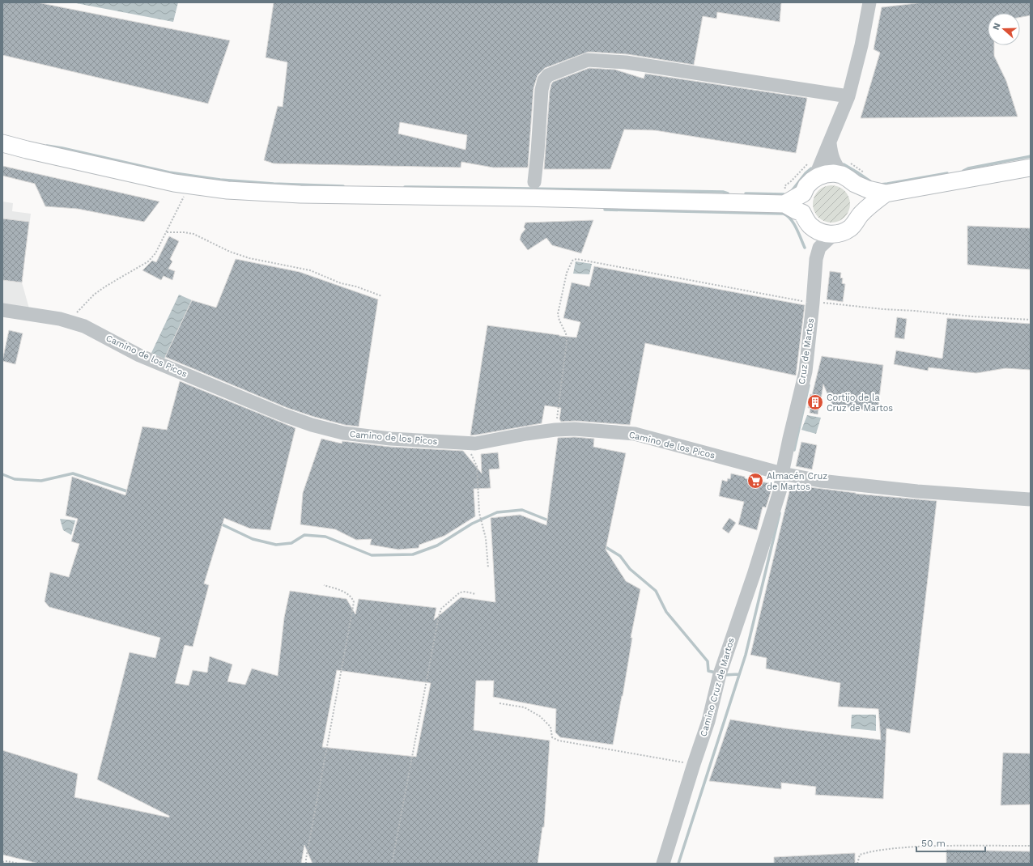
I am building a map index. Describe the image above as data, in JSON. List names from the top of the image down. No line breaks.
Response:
{"streets":{"street":["Cruz de Martos","Camino de los Picos","Camino Cruz de Martos"]},"crossings":[["Cruz de Martos","Camino de los Picos"],["Cruz de Martos","Camino Cruz de Martos"],["Camino de los Picos","Camino Cruz de Martos"]],"places":{"building":["Cortijo de la Cruz de Martos"],"supermarket":["Almacén Cruz de Martos"]},"scale_bar":"50 m","north":"left"}
